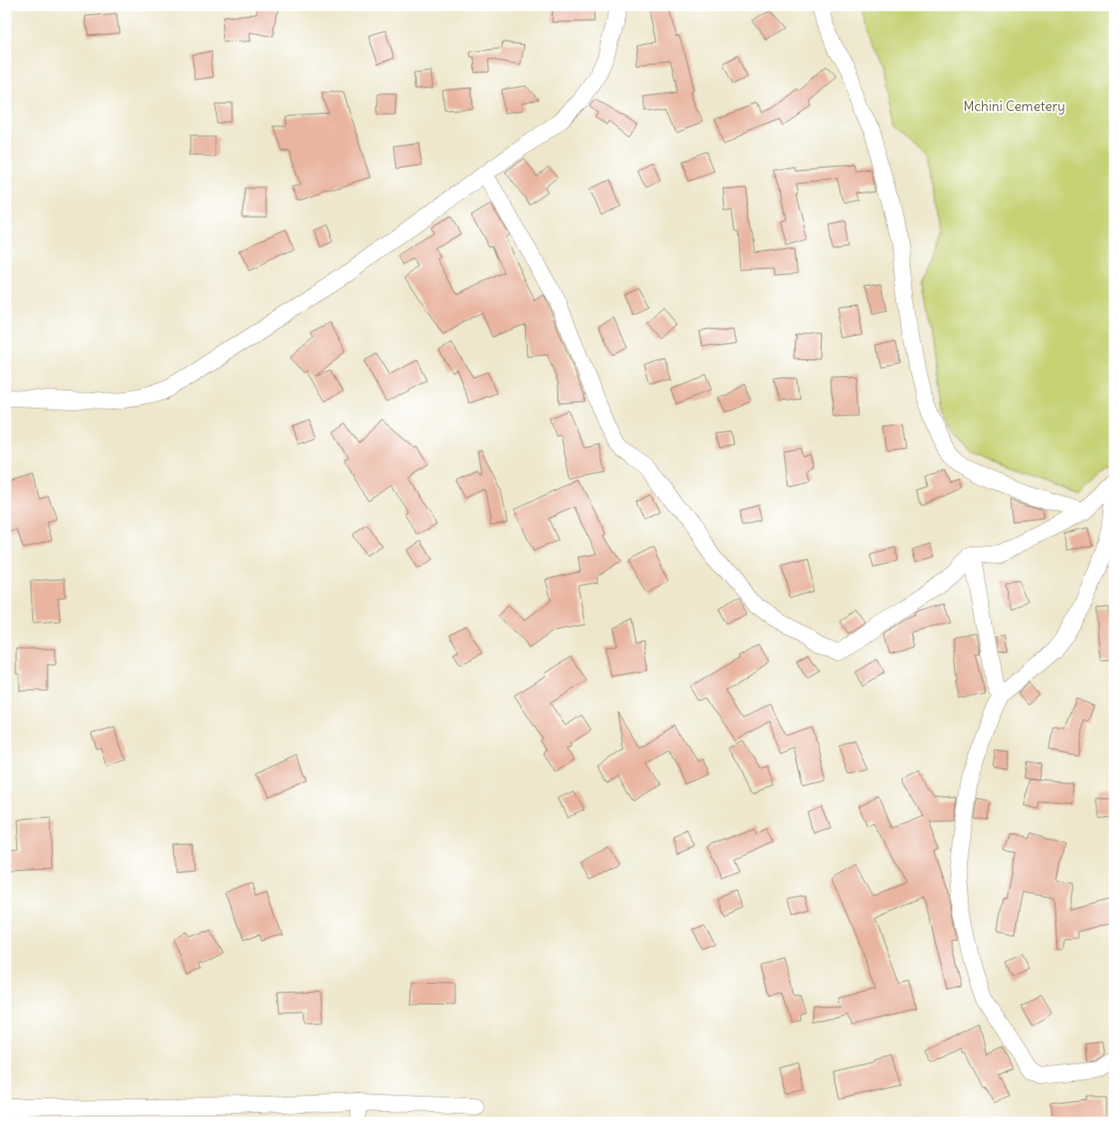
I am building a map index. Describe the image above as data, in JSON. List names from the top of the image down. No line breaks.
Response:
{"parks":["Mchini Cemetery"]}
